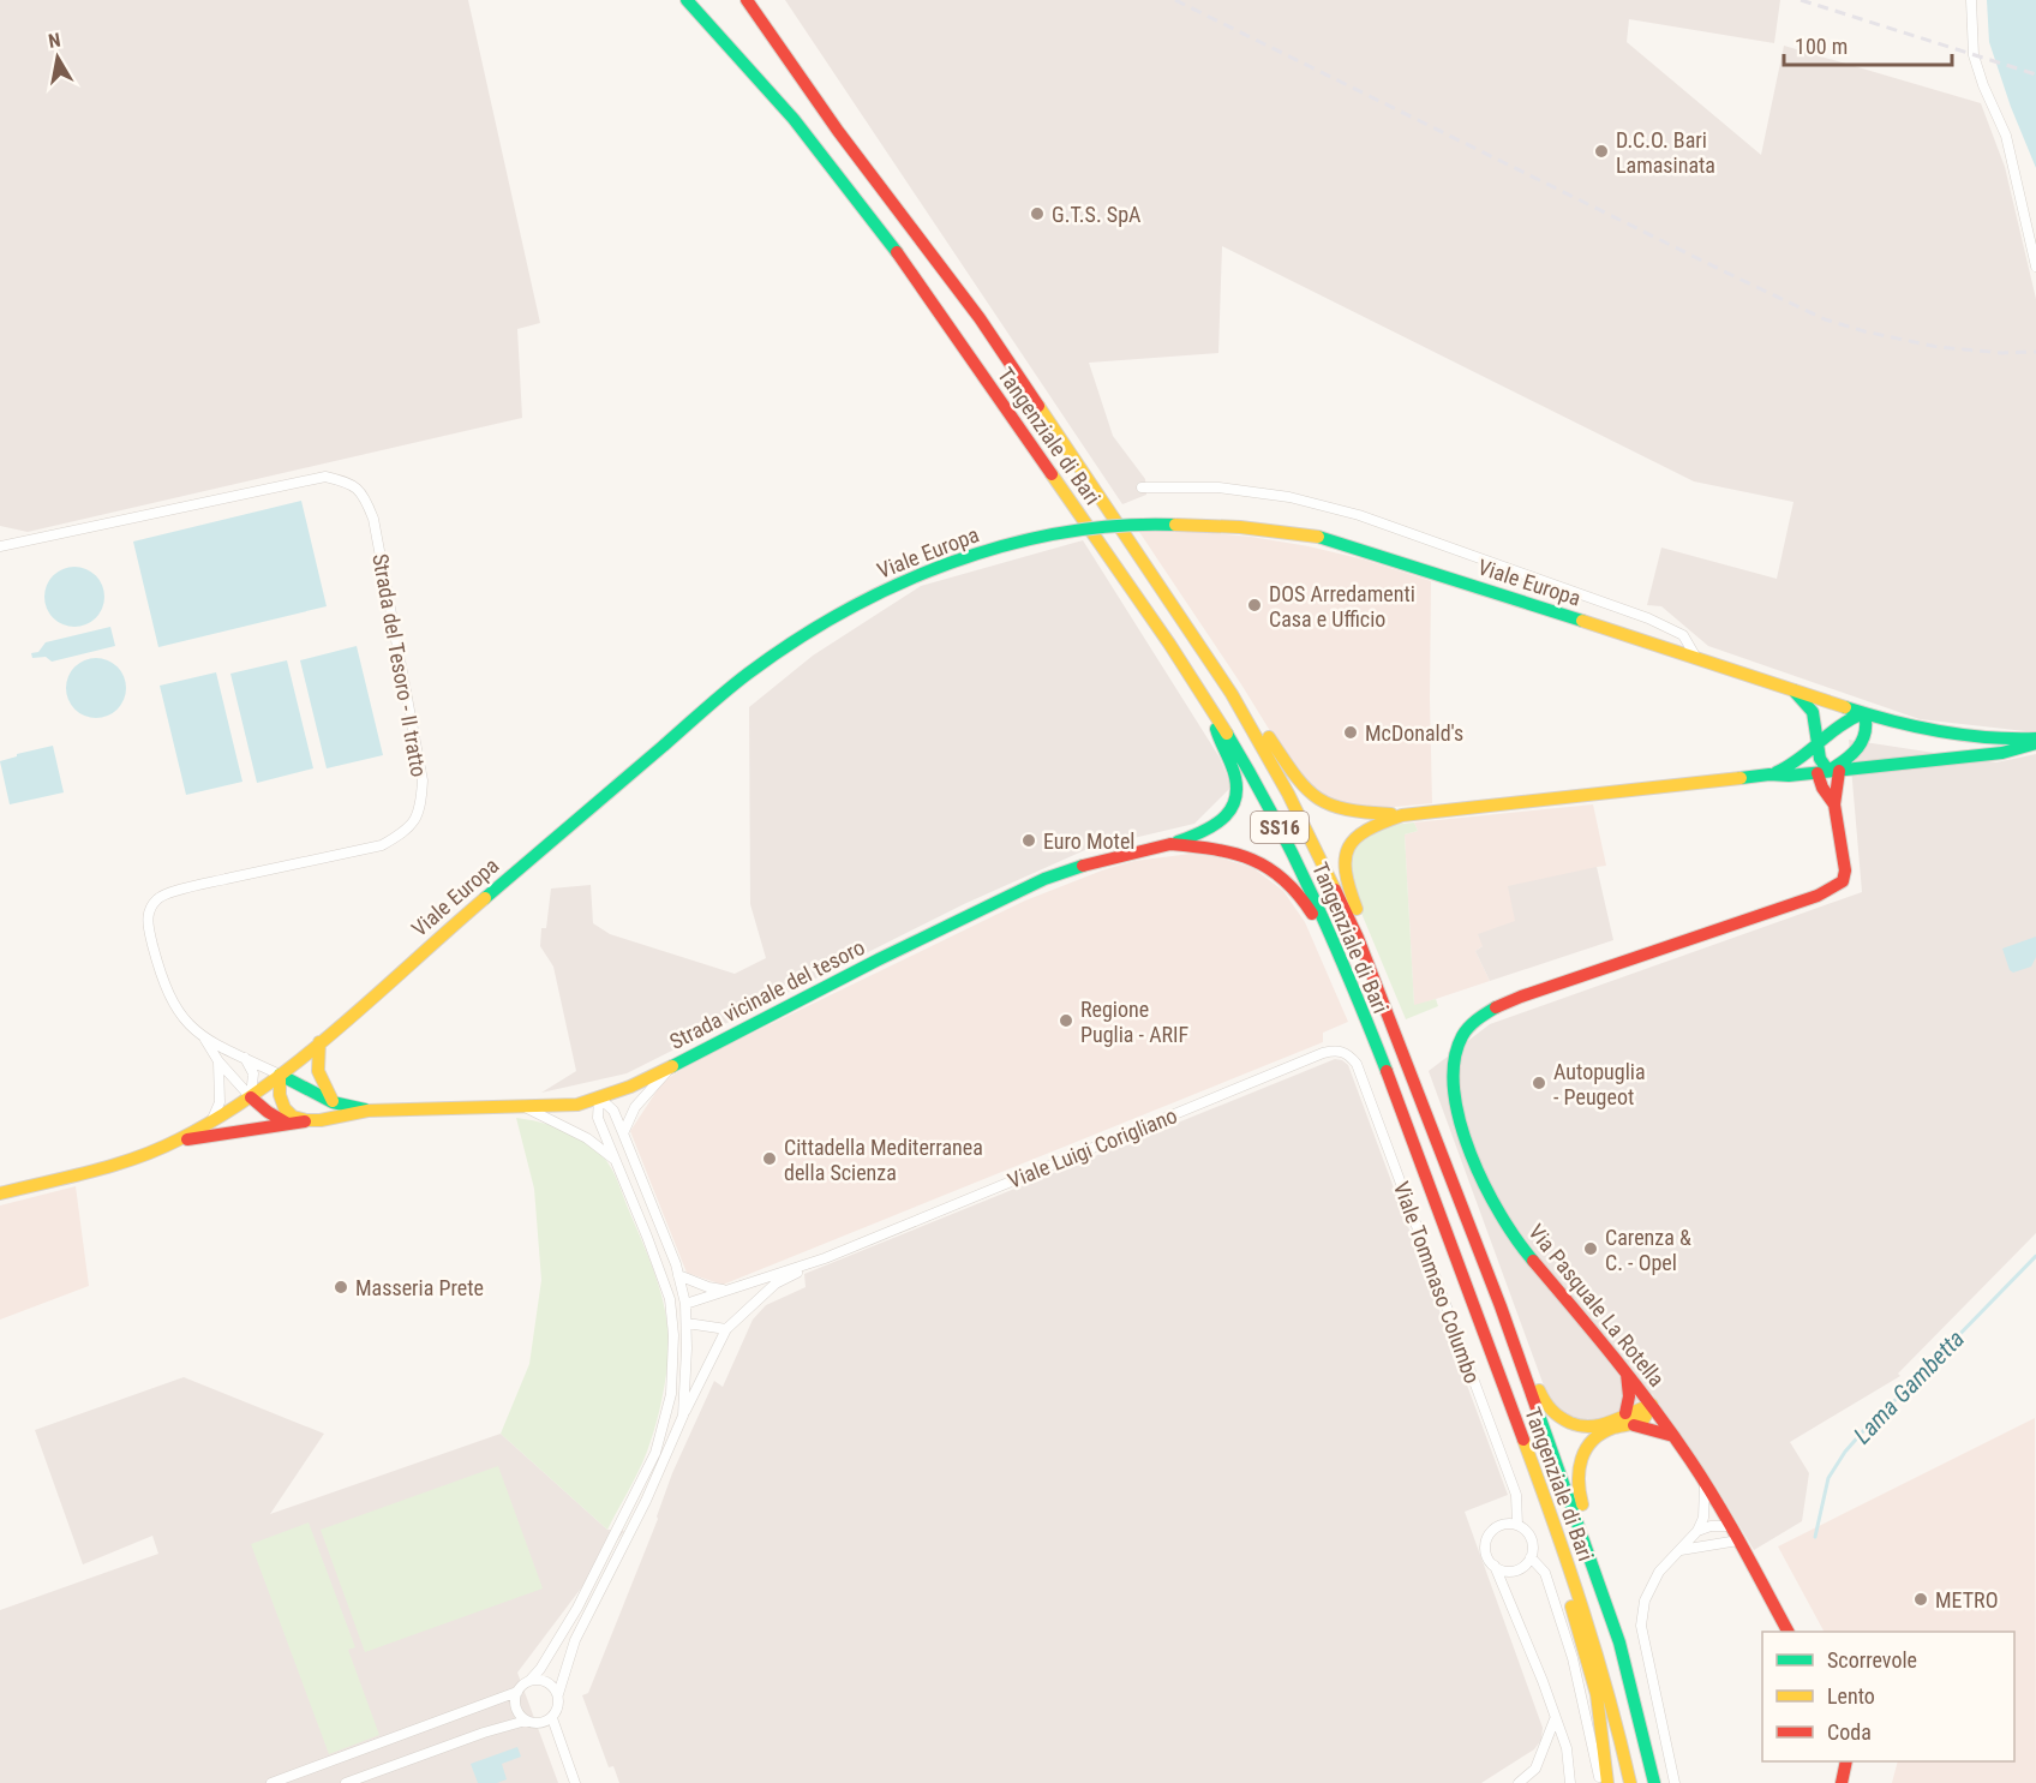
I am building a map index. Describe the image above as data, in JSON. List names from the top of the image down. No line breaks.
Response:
{"streets":{"main road":["Tangenziale di Bari","Viale Europa","SS16","Strada vicinale del tesoro","Via Pasquale La Rotella"],"street":["Strada del Tesoro - II tratto","Viale Luigi Corigliano","Viale Tommaso Columbo"]},"crossings":[["Viale Luigi Corigliano","Viale Tommaso Columbo"]],"water":["Lama Gambetta"],"places":["D.C.O. Bari Lamasinata","G.T.S. SpA","DOS Arredamenti Casa e Ufficio","McDonald's","Euro Motel","Regione Puglia - ARIF","Autopuglia - Peugeot","Cittadella Mediterranea della Scienza","Carenza & C. - Opel","Masseria Prete","METRO"],"legend":["Scorrevole","Lento","Coda"],"scale_bar":"100 m","north":"top"}
